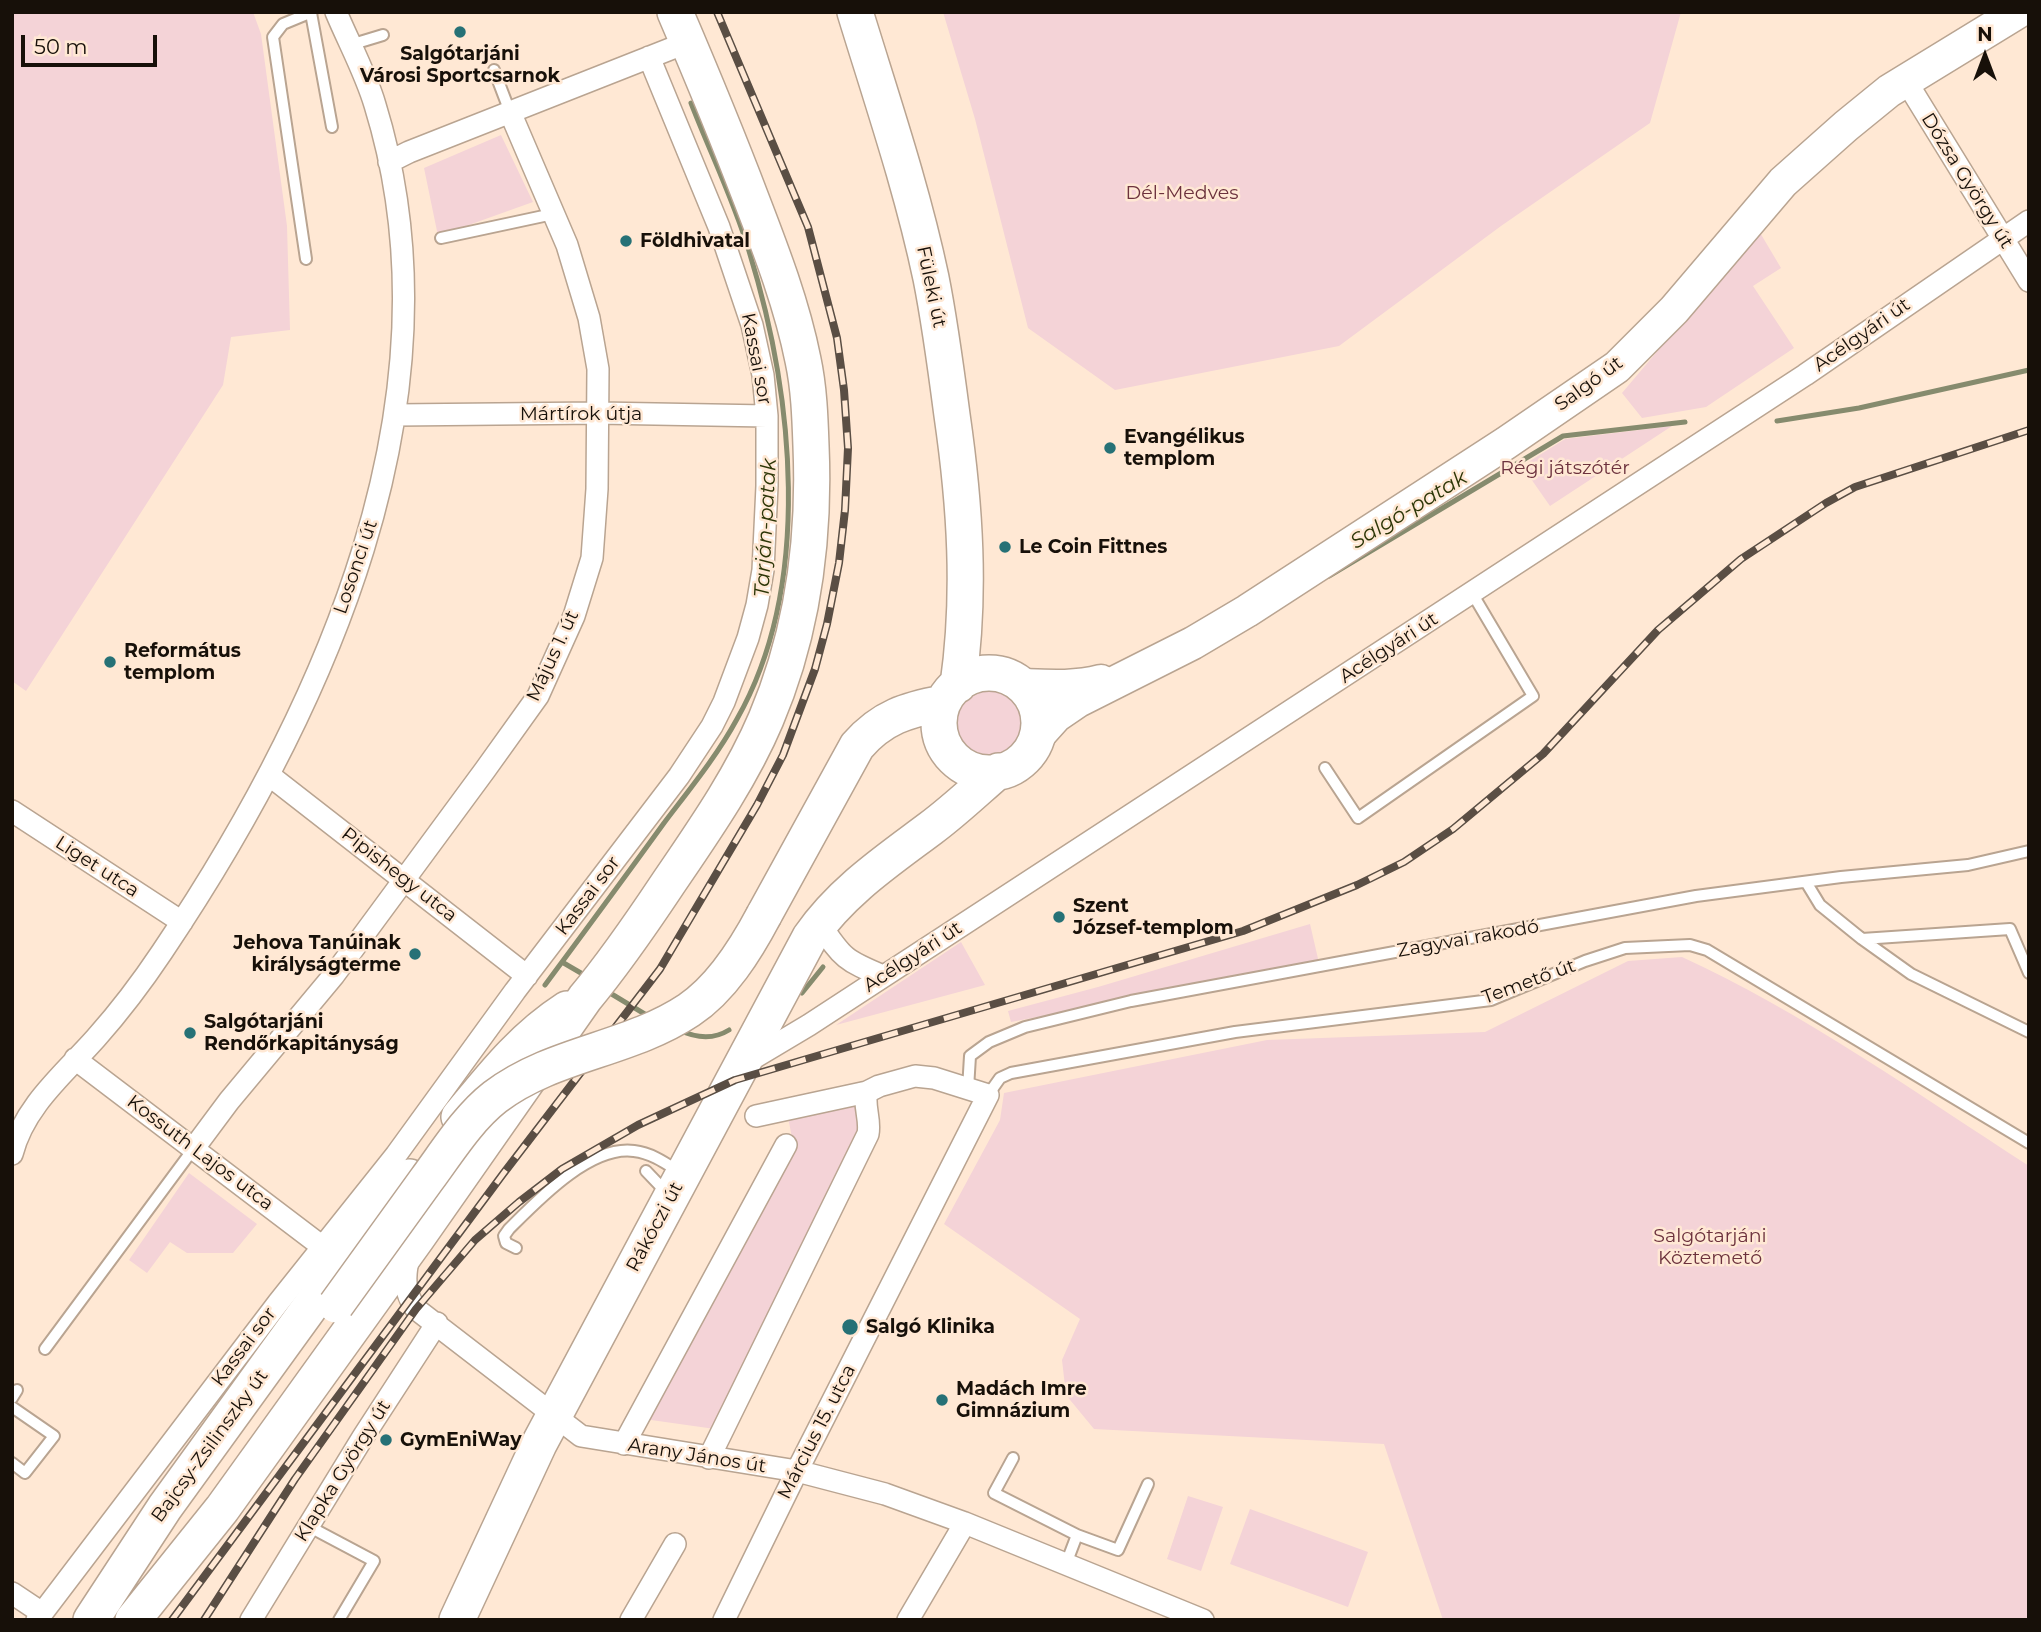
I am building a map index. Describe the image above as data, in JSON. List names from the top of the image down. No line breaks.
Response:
{"streets":{"main road":["Füleki út","Salgó út","Rákóczi út"],"street":["Dózsa György út","Acélgyári út","Kassai sor","Mártírok útja","Losonci út","Május 1. út","Liget utca","Pipishegy utca","Kossuth Lajos utca","Március 15. utca","Arany János út","Klapka György út"],"lane":["Zagyvai rakodó","Temető út"]},"crossings":[["Dózsa György út","Acélgyári út"],["Dózsa György út","Salgó út"],["Acélgyári út","Rákóczi út"],["Kassai sor","Mártírok útja"],["Kassai sor","Pipishegy utca"],["Kassai sor","Kossuth Lajos utca"],["Mártírok útja","Losonci út"],["Mártírok útja","Május 1. út"],["Losonci út","Liget utca"],["Losonci út","Pipishegy utca"],["Losonci út","Kossuth Lajos utca"],["Május 1. út","Pipishegy utca"],["Május 1. út","Kossuth Lajos utca"],["Zagyvai rakodó","Temető út"],["Zagyvai rakodó","Március 15. utca"],["Temető út","Március 15. utca"],["Rákóczi út","Arany János út"],["Március 15. utca","Arany János út"]],"water":["Salgó-patak","Tarján-patak"],"parks":["Dél-Medves","Régi játszótér","Salgótarjáni Köztemető"],"places":["Salgótarjáni Városi Sportcsarnok","Földhivatal","Evangélikus templom","Le Coin Fittnes","Református templom","Szent József-templom","Jehova Tanúinak királyságterme","Salgótarjáni Rendőrkapitányság","Salgó Klinika","Madách Imre Gimnázium","GymEniWay"],"scale_bar":"50 m","north":"top"}
